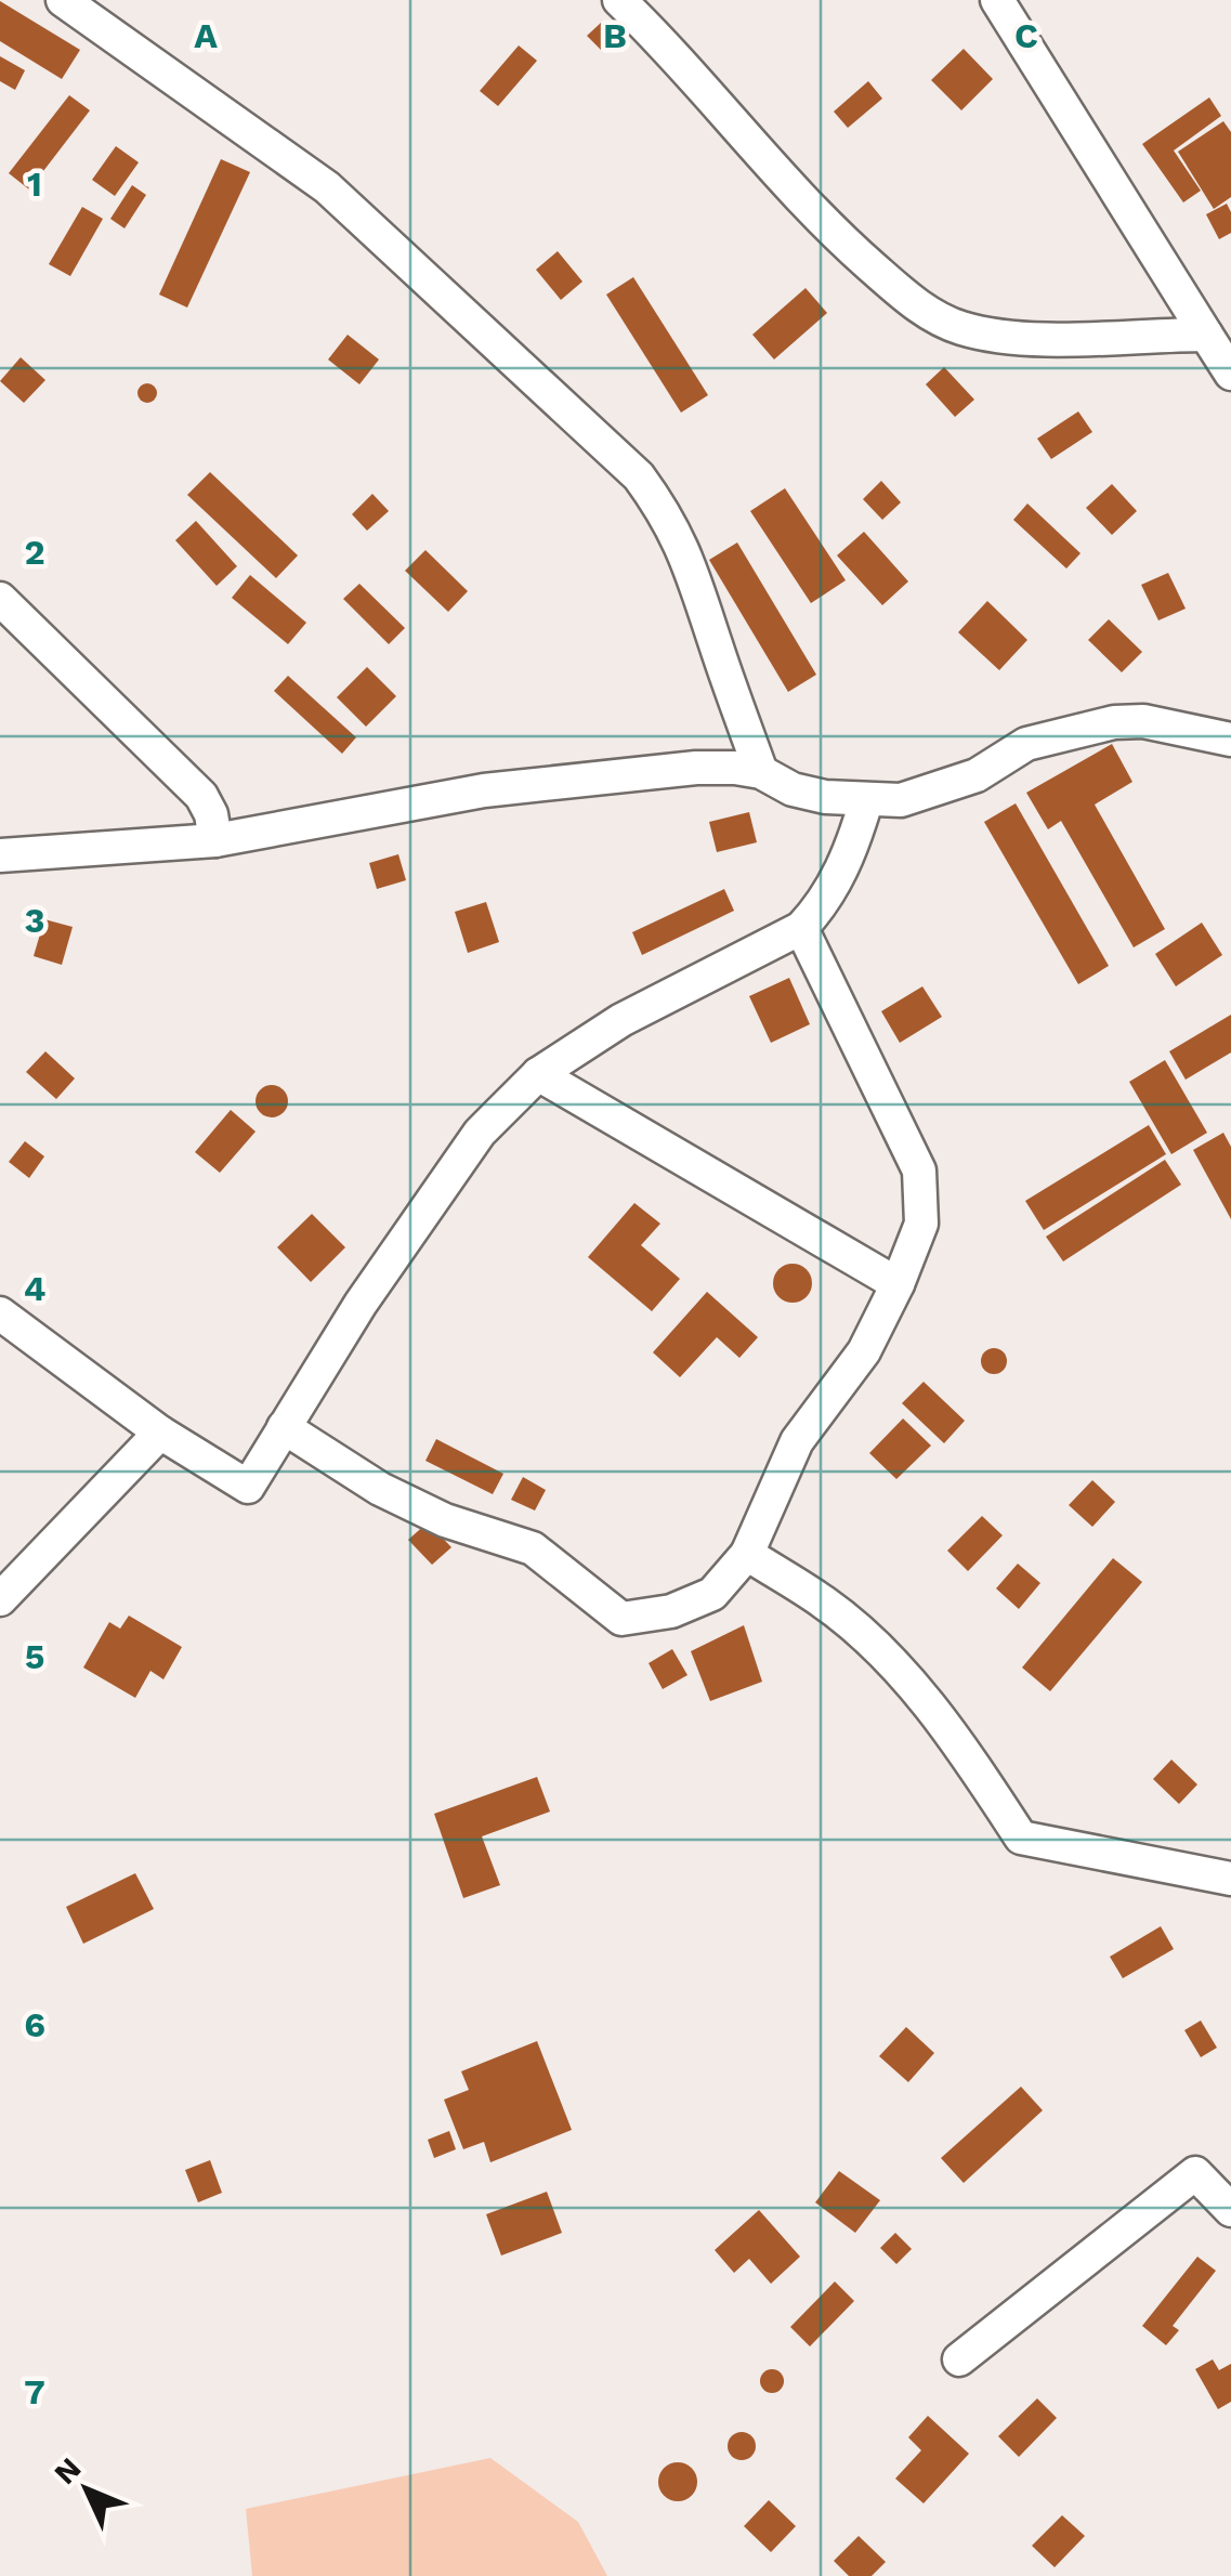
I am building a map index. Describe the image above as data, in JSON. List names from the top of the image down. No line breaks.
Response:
{"north":"top left","grid":{"columns":["A","B","C"],"rows":["1","2","3","4","5","6","7"]}}
